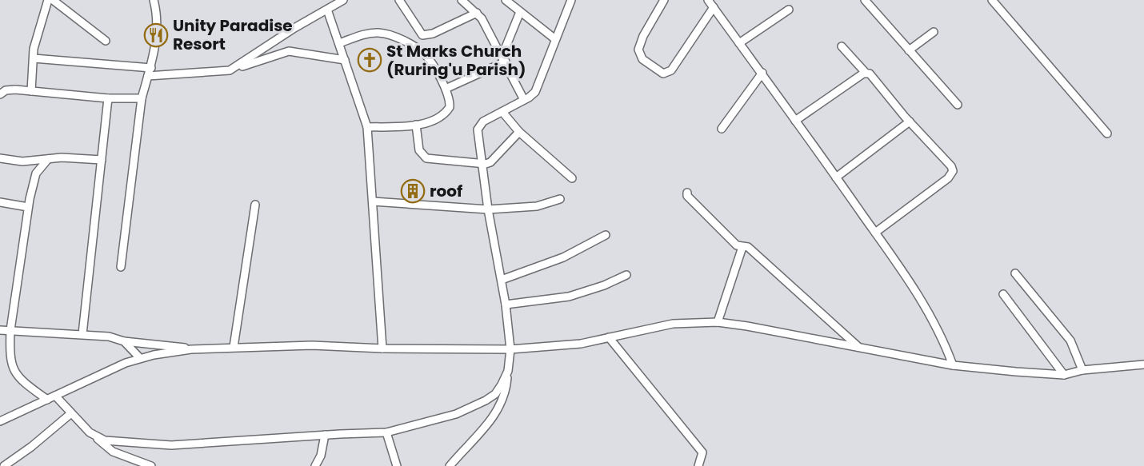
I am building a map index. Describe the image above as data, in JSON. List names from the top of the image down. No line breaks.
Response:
{"places":{"restaurant":["Unity Paradise Resort"],"church":["St Marks Church (Ruring'u Parish)"],"building":["roof"]}}
